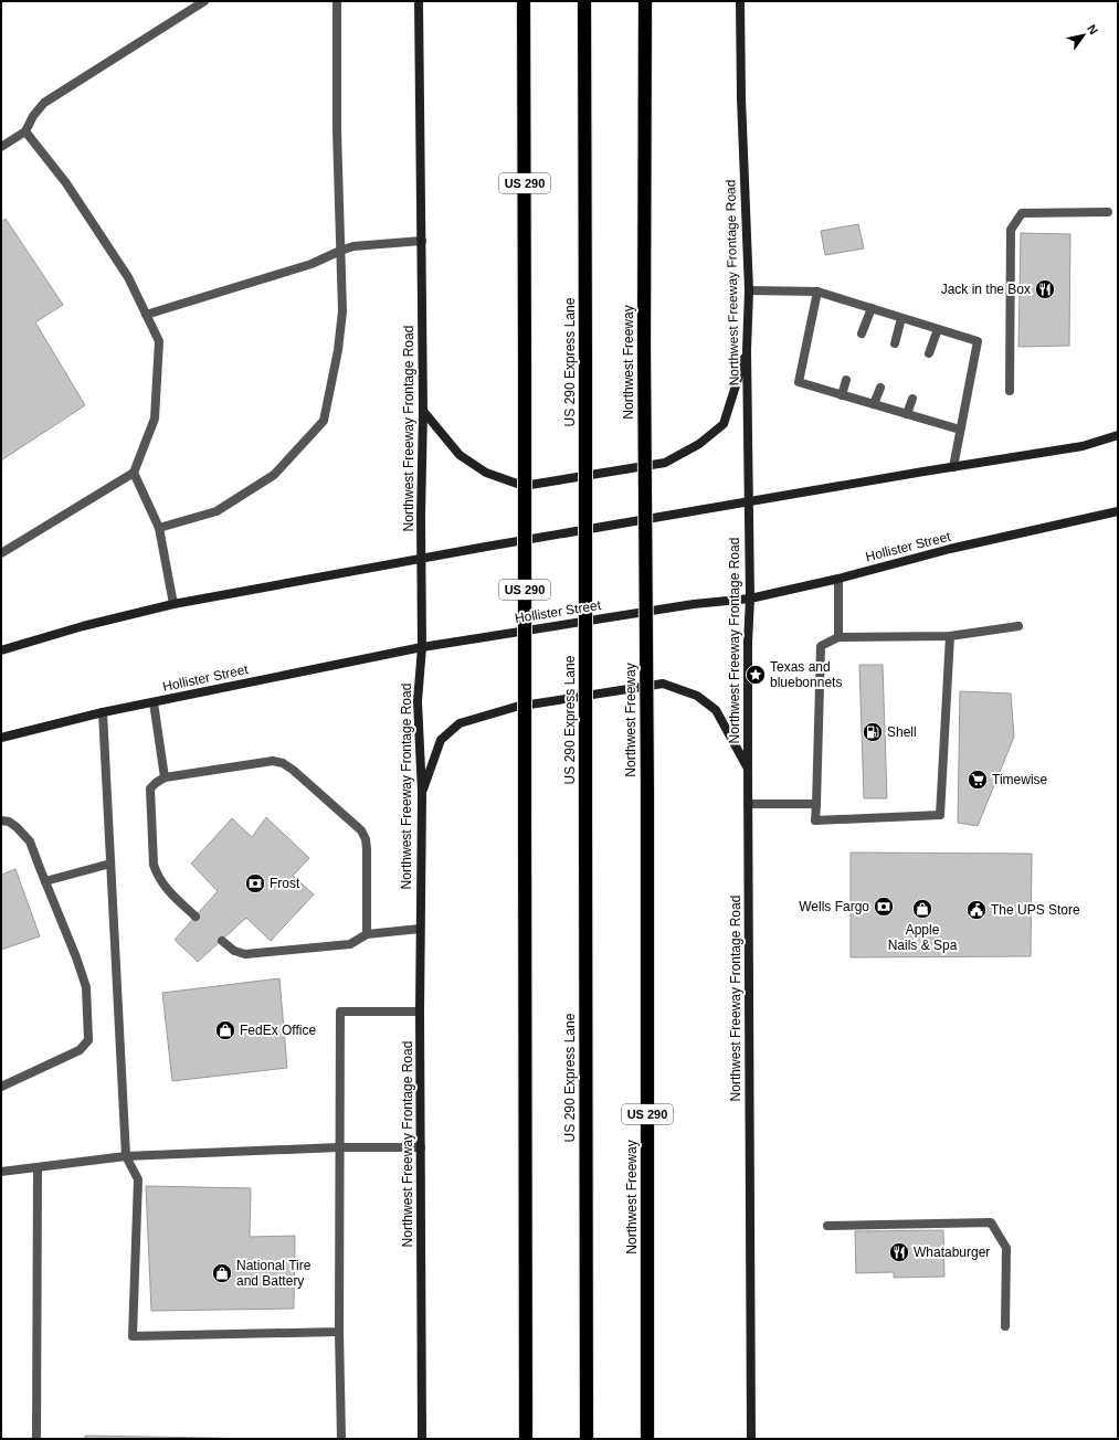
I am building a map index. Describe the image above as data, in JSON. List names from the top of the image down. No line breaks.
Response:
{"streets":{"highway":["US 290","US 290 Express Lane","Northwest Freeway"],"main road":["Northwest Freeway Frontage Road","Hollister Street"]},"crossings":[["Northwest Freeway Frontage Road","Hollister Street"]],"places":{"restaurant":["Jack in the Box","Whataburger"],"place":["Texas and bluebonnets"],"fuel station":["Shell"],"supermarket":["Timewise"],"bank":["Frost","Wells Fargo"],"shop":["Apple Nails & Spa","FedEx Office","National Tire and Battery"],"public building":["The UPS Store"]},"north":"top right"}
